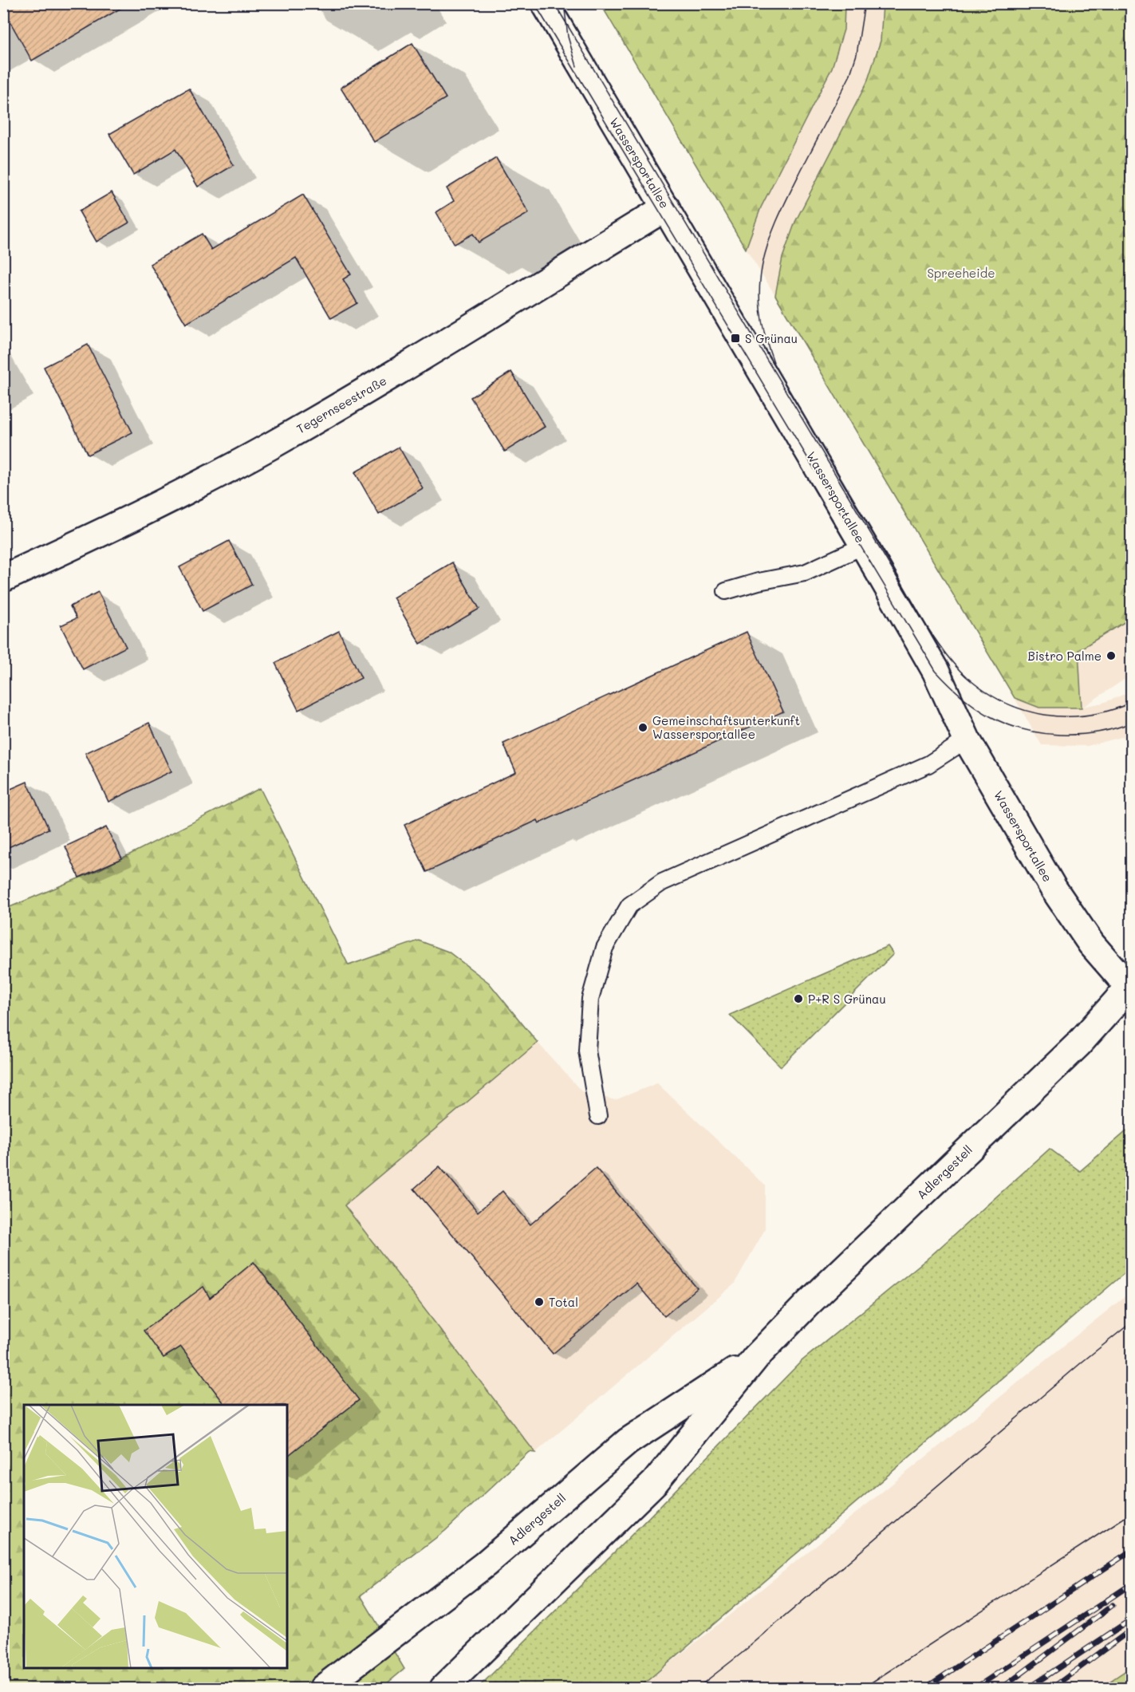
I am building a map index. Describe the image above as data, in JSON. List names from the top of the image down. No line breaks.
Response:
{"streets":{"main road":["Wassersportallee","Tegernseestraße","Adlergestell"]},"crossings":[["Wassersportallee","Tegernseestraße"],["Wassersportallee","Adlergestell"]],"parks":["Spreeheide"],"places":{"transit":["S Grünau"],"other":["Bistro Palme","Gemeinschaftsunterkunft Wassersportallee","P+R S Grünau","Total"]}}
